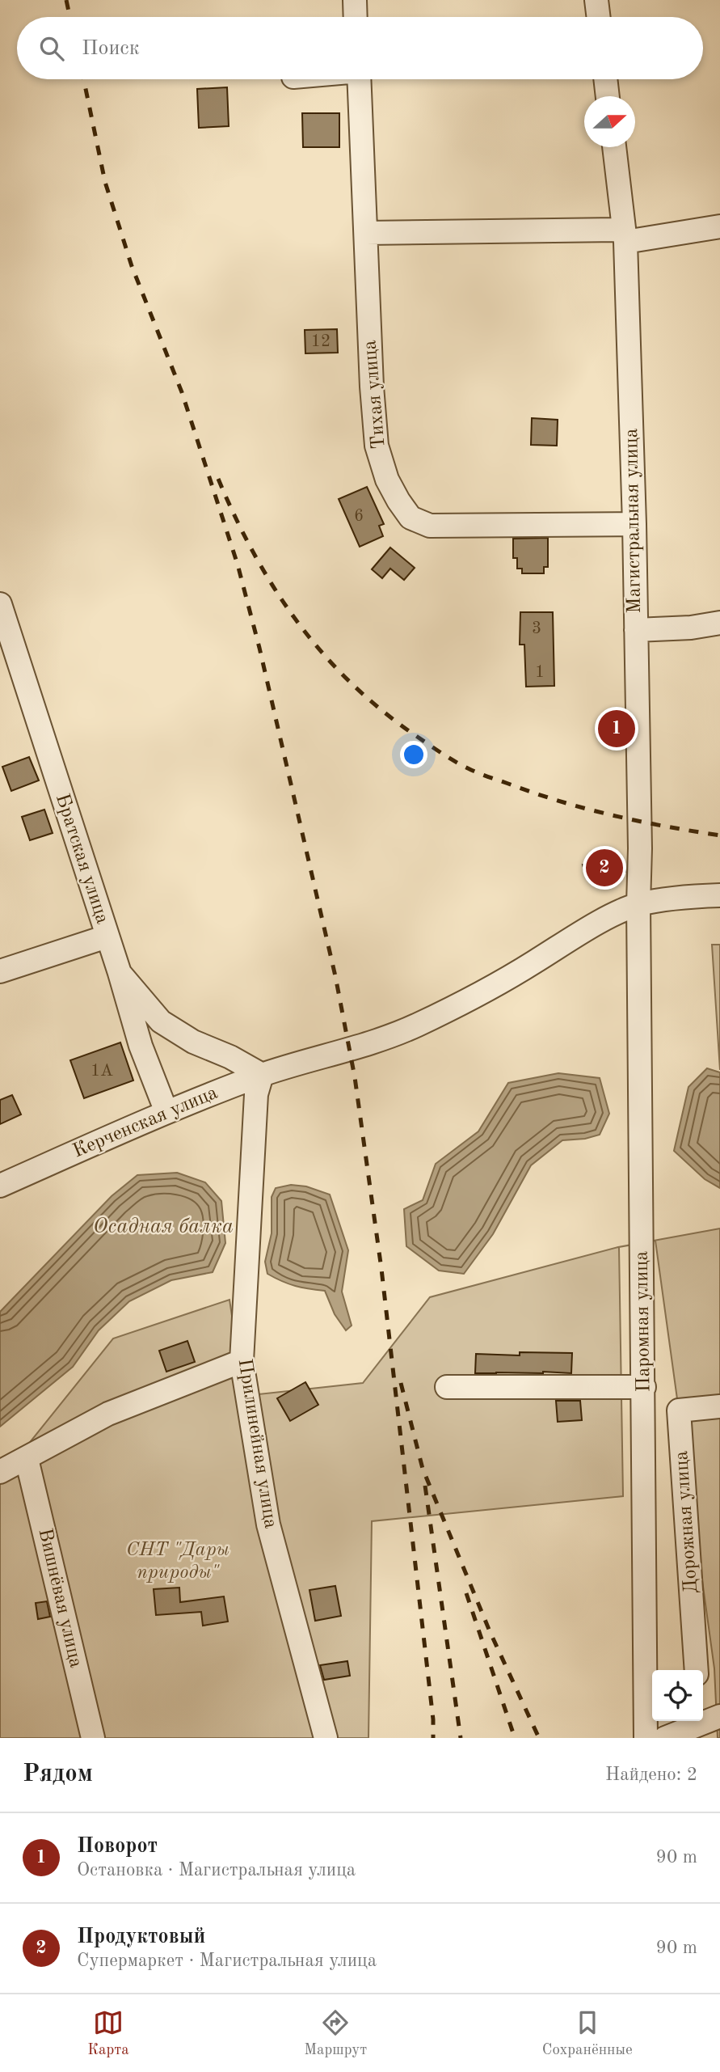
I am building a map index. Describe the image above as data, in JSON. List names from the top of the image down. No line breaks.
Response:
{"streets":{"street":["Тихая улица","Магистральная улица","Братская улица","Керченская улица","Паромная улица","Прилинейная улица","Дорожная улица","Вишнёвая улица"]},"crossings":[["Тихая улица","Магистральная улица"],["Магистральная улица","Керченская улица"],["Магистральная улица","Паромная улица"],["Братская улица","Керченская улица"],["Керченская улица","Паромная улица"],["Керченская улица","Прилинейная улица"]],"water":["Осадная балка"],"parks":["СНТ \"Дары природы\""],"house_numbers":["12","6","3","1","1А"],"north":"right","page":{"search":"Поиск","pins":["1","2"],"heading":["Рядом","Найдено: 2"],"list":[{"mark":"1","name":"Поворот","note":"Остановка · Магистральная улица","value":"90 m"},{"mark":"2","name":"Продуктовый","note":"Супермаркет · Магистральная улица","value":"90 m"}],"nav":["Карта","Маршрут","Сохранённые"]}}
